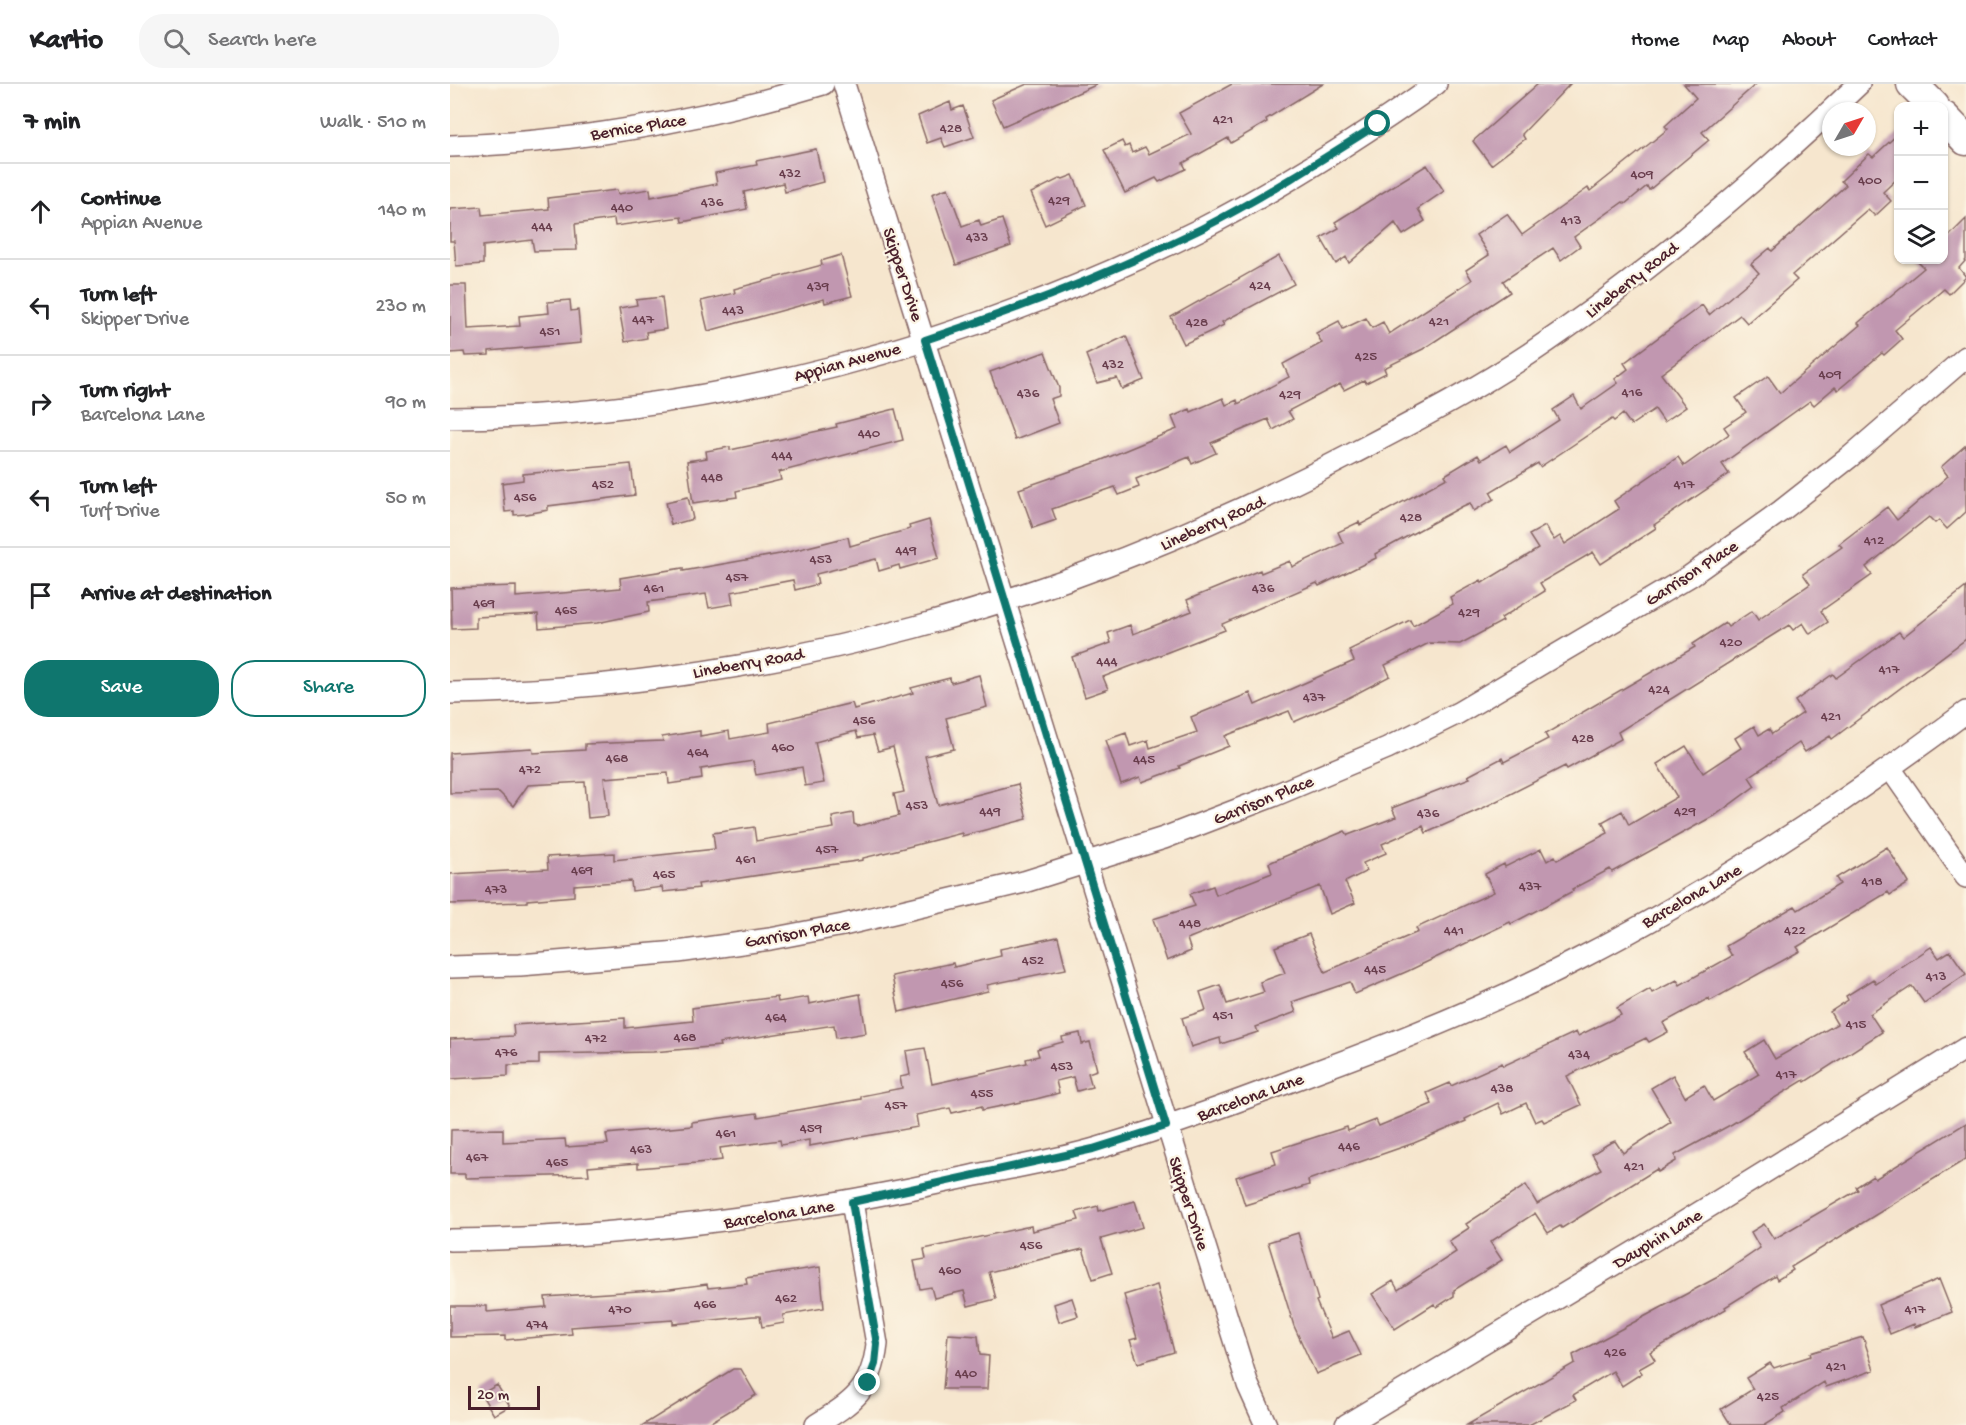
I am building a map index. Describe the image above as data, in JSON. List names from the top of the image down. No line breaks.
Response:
{"streets":{"street":["Bernice Place","Skipper Drive","Lineberry Road","Appian Avenue","Garrison Place","Barcelona Lane","Dauphin Lane"]},"crossings":[["Skipper Drive","Lineberry Road"],["Skipper Drive","Appian Avenue"],["Skipper Drive","Garrison Place"],["Skipper Drive","Barcelona Lane"]],"house_numbers":["421","428","432","409","400","429","436","440","413","444","433","424","439","443","447","421","428","451","425","432","409","416","436","429","440","444","448","452","417","456","428","412","449","453","457","461","436","469","465","429","420","444","417","424","437","421","456","428","460","464","468","445","472","453","449","429","436","457","461","469","465","418","437","473","448","441","422","452","445","413","456","451","464","415","468","472","476","434","453","417","438","455","457","459","461","446","463","467","465","421","456","460","462","466","470","417","474","426","421","440","425"],"scale_bar":"20 m","north":"top right","page":{"header":"Kartio","search":"Search here","nav":["Home","Map","About","Contact"],"heading":["7 min","Walk · 510 m"],"map_buttons":["+","−"],"list":[["Continue","Appian Avenue","140 m"],["Turn left","Skipper Drive","230 m"],["Turn right","Barcelona Lane","90 m"],["Turn left","Turf Drive","50 m"],"Arrive at destination"],"buttons":["Save","Share"],"scale":"20 m"}}
